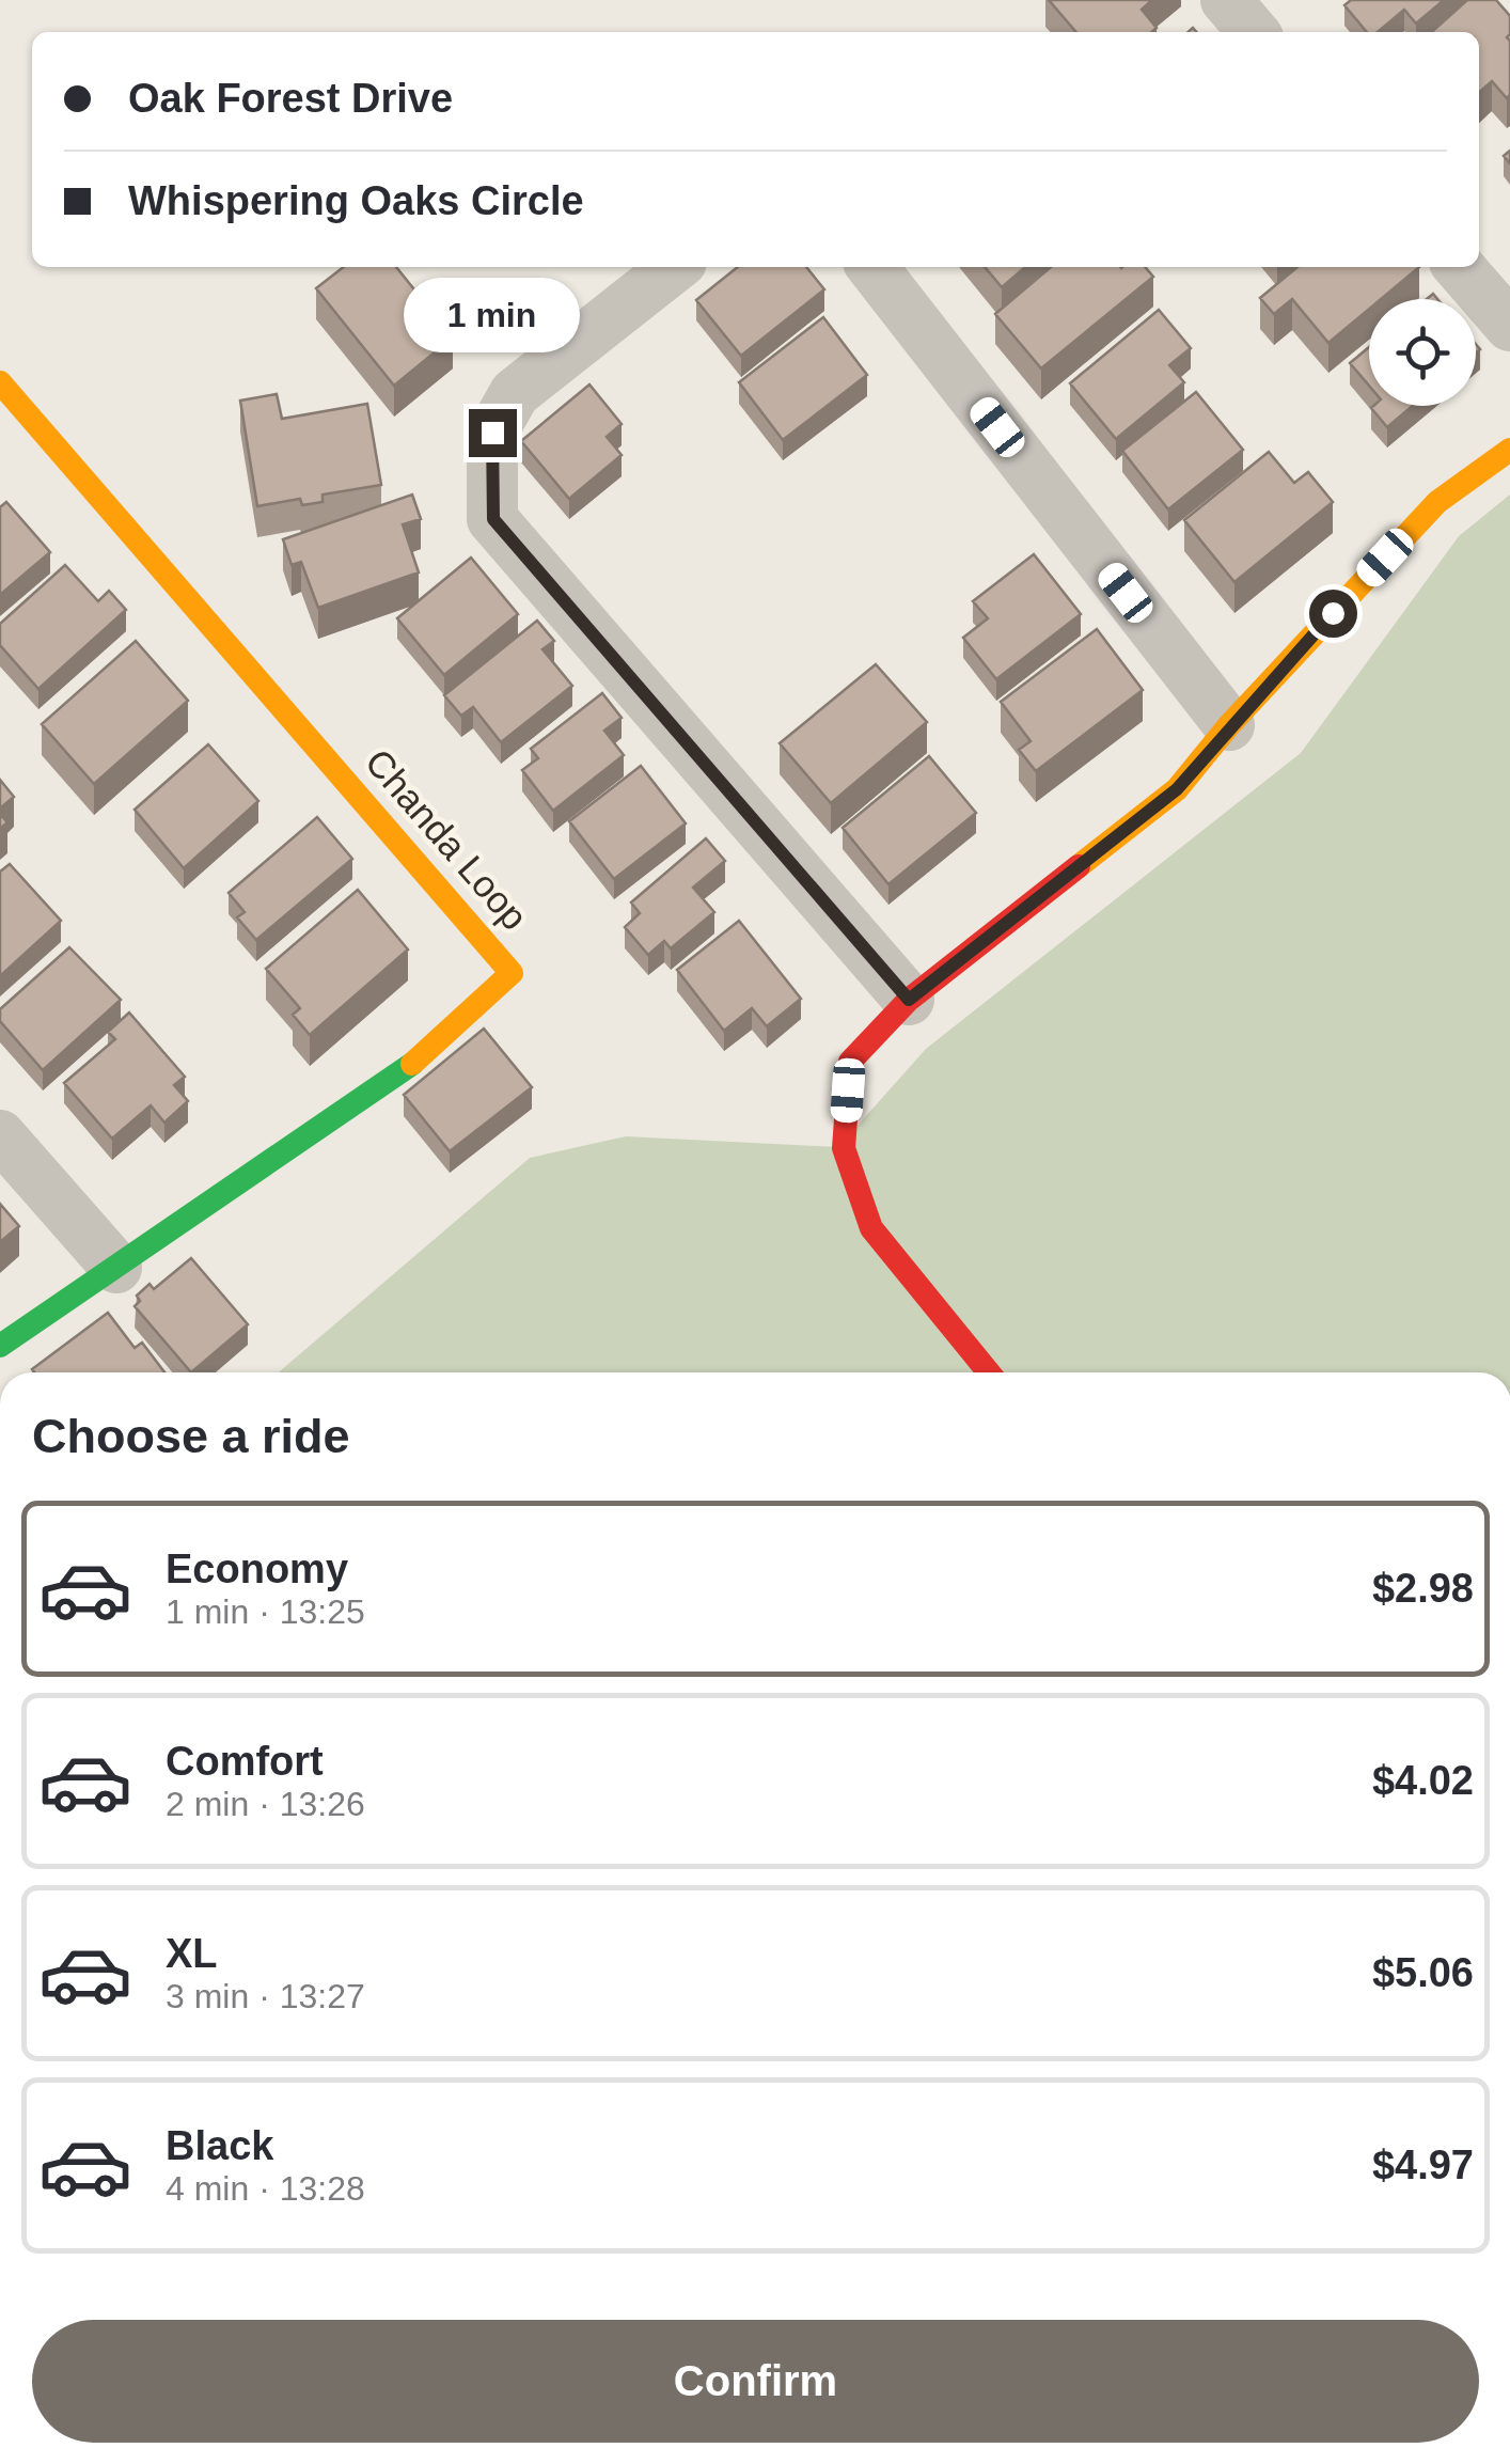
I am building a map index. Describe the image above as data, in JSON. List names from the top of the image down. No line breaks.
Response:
{"streets":{"street":["Chanda Loop"]},"page":{"banner":["Oak Forest Drive","Whispering Oaks Circle"],"bubble":"1 min","heading":"Choose a ride","list":[{"name":"Economy","note":"1 min · 13:25","value":"$2.98"},{"name":"Comfort","note":"2 min · 13:26","value":"$4.02"},{"name":"XL","note":"3 min · 13:27","value":"$5.06"},{"name":"Black","note":"4 min · 13:28","value":"$4.97"}],"buttons":"Confirm"}}
